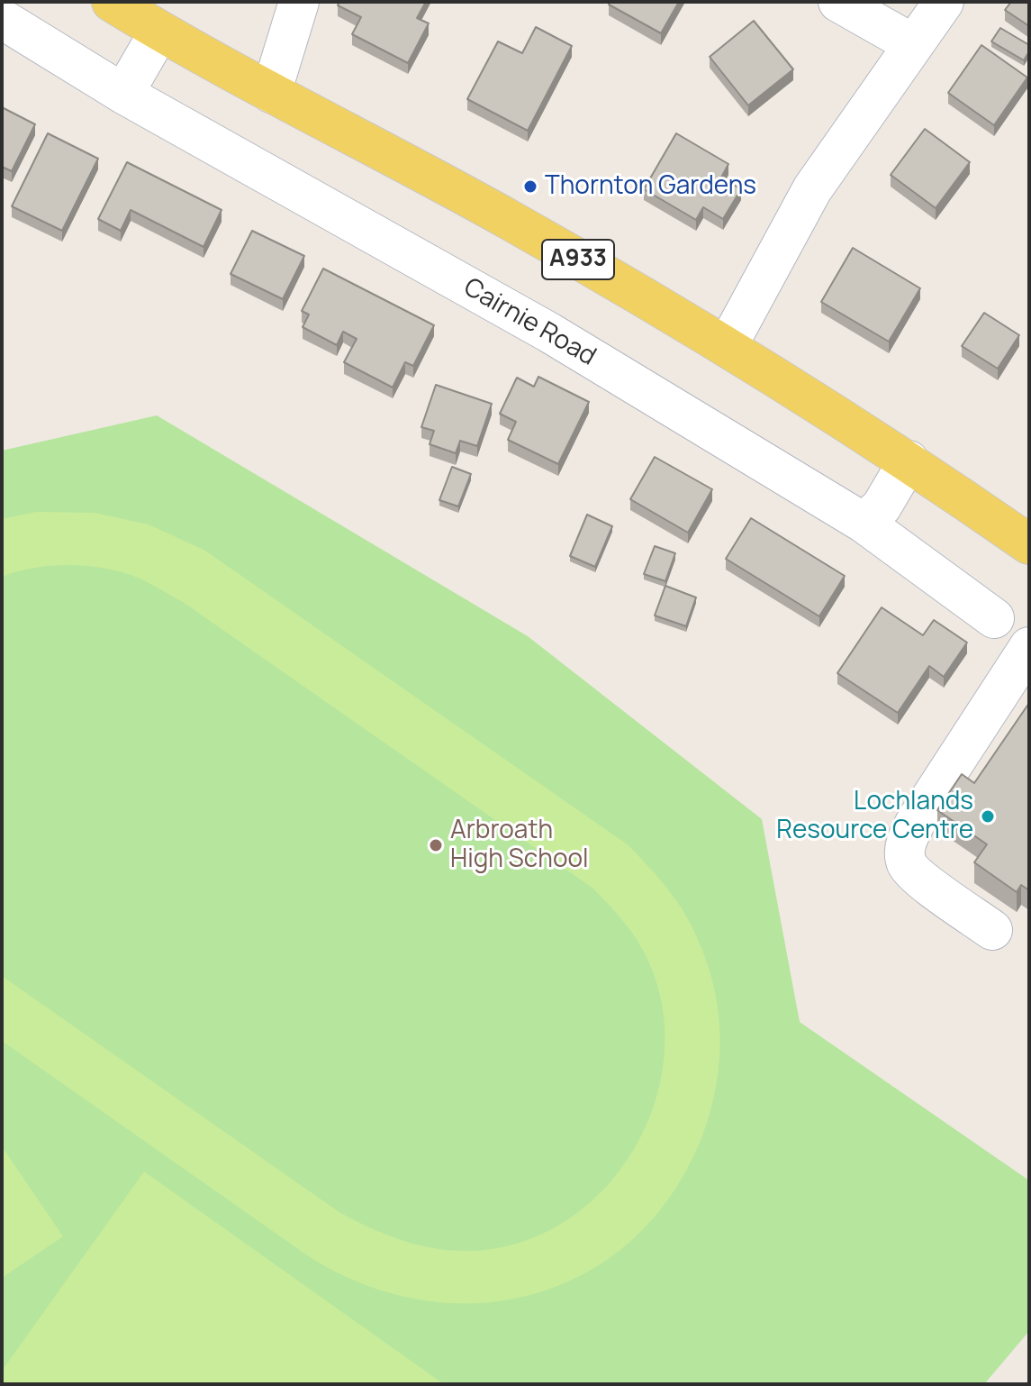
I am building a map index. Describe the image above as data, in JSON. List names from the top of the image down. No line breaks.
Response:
{"streets":{"main road":["A933"],"street":["Cairnie Road"]},"places":["Thornton Gardens","Lochlands Resource Centre","Arbroath High School"]}
